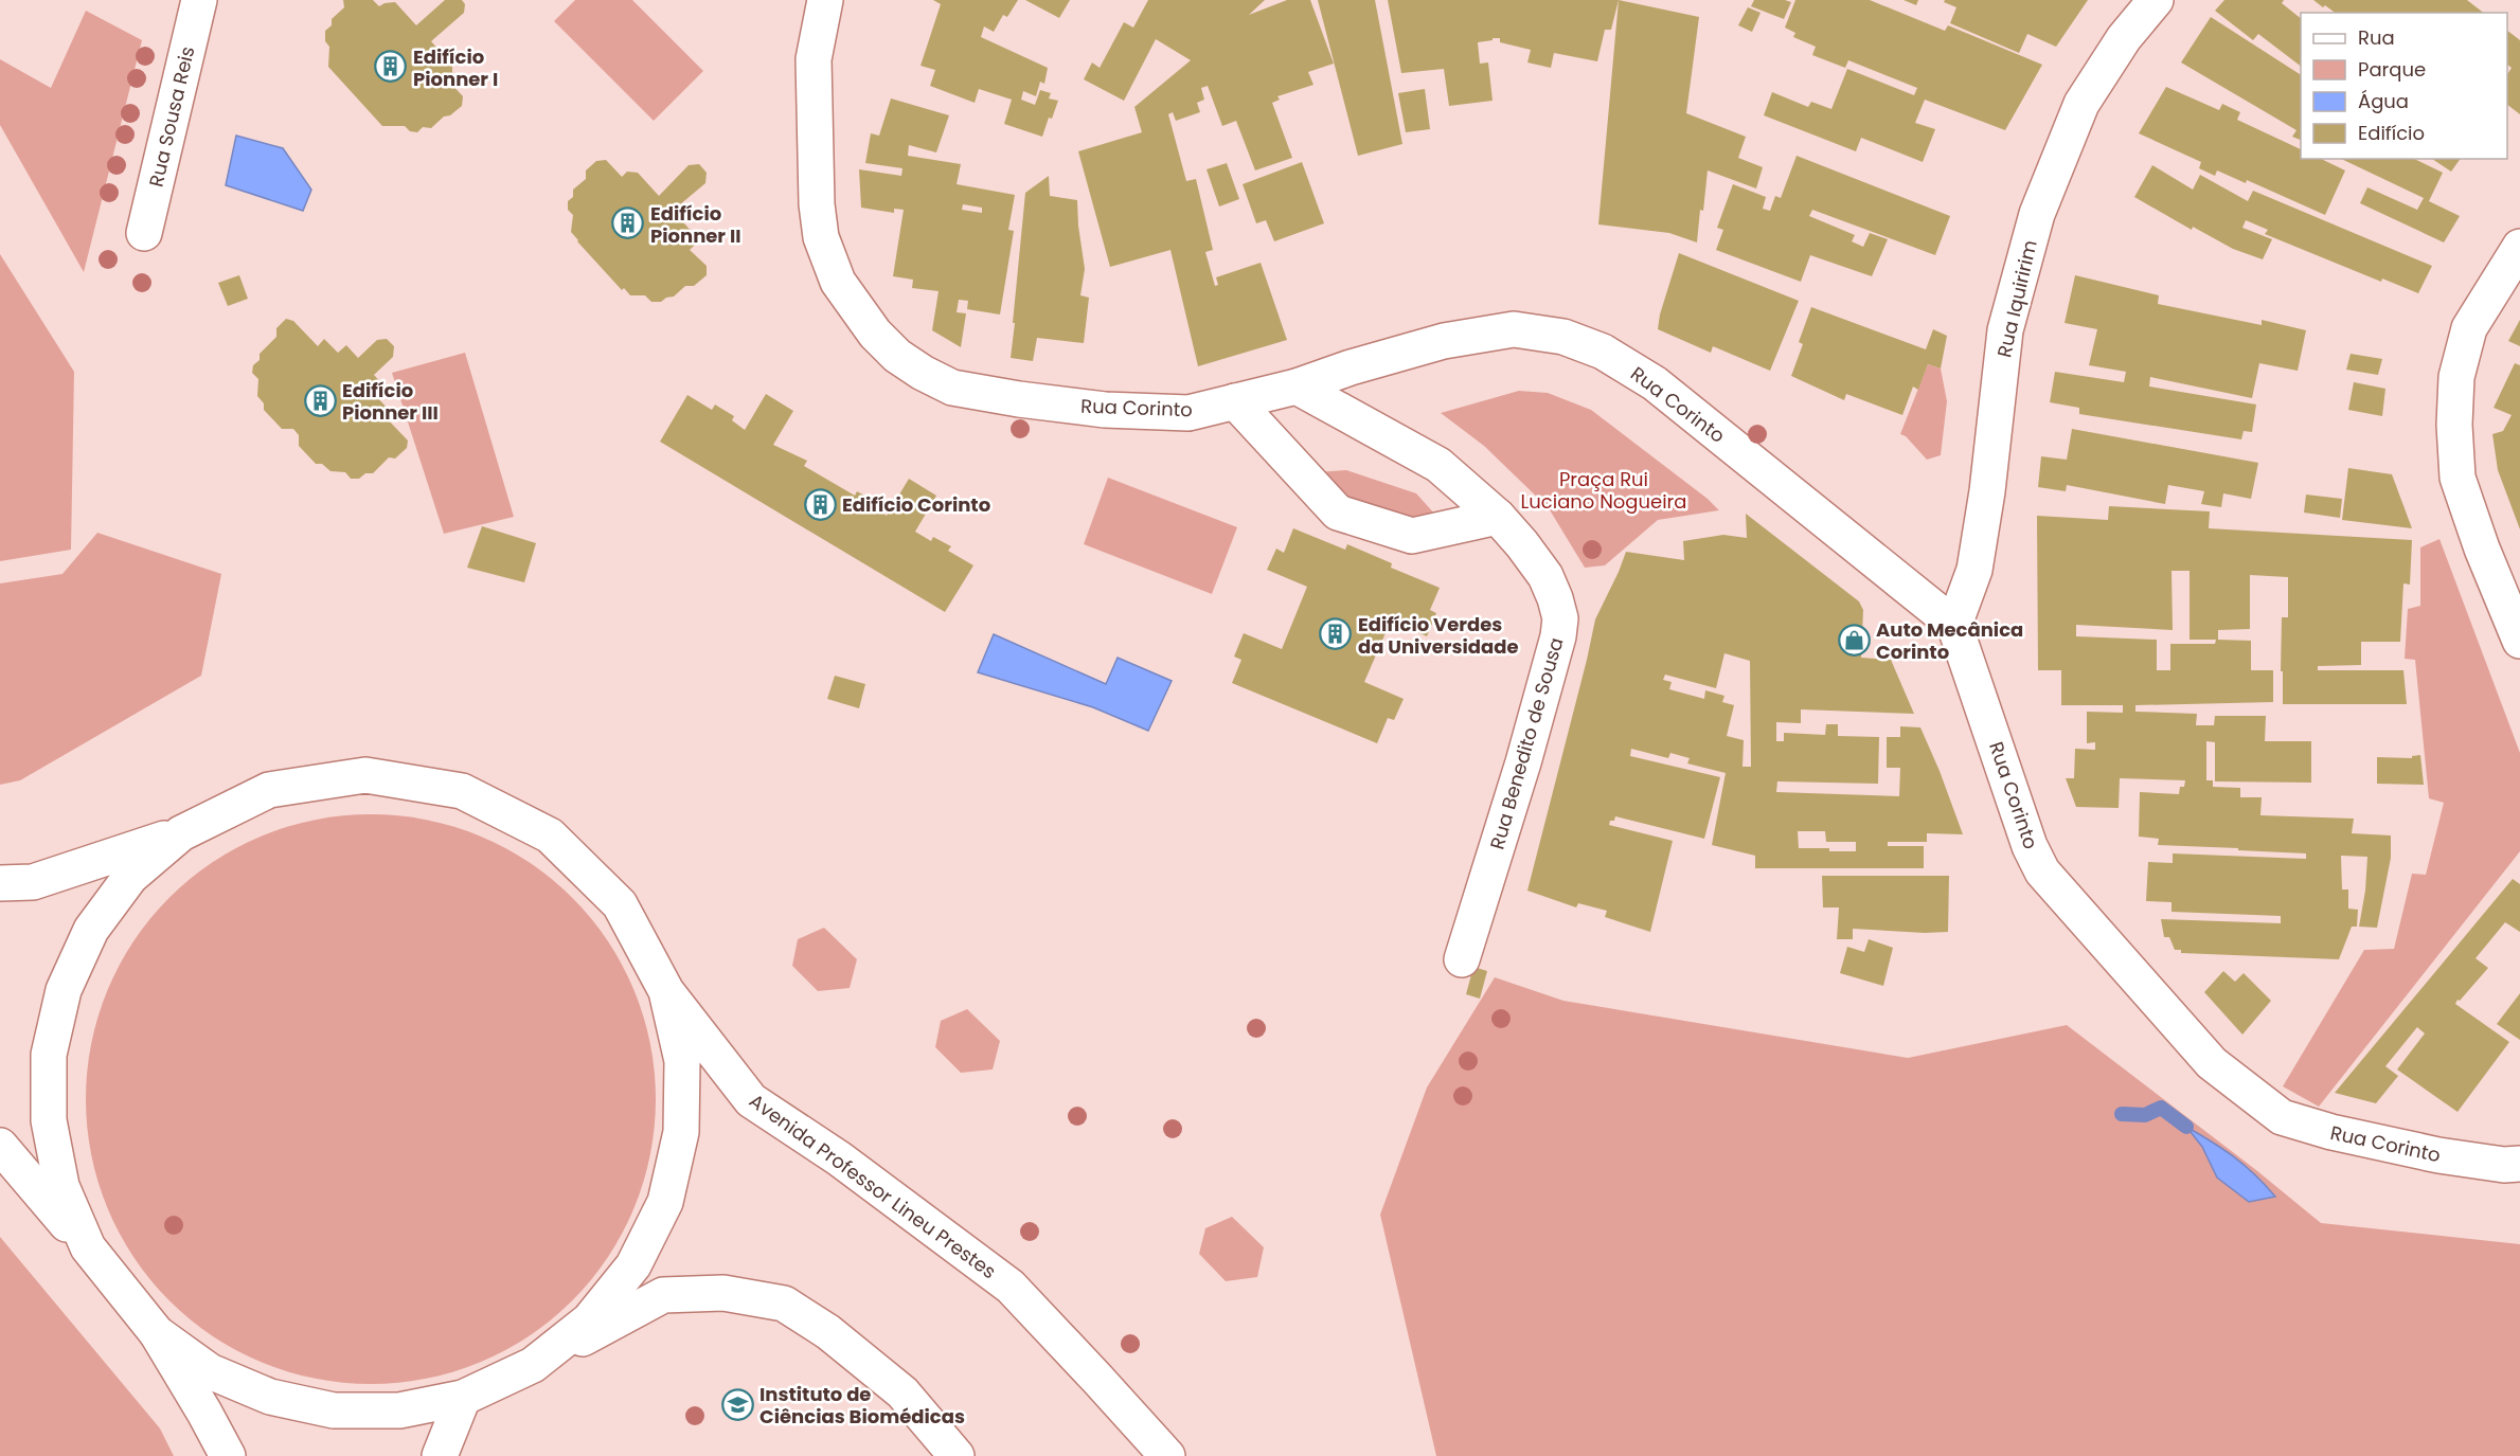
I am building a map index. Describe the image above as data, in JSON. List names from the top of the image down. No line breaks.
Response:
{"streets":{"street":["Rua Sousa Reis","Rua Iquiririm","Rua Corinto","Rua Benedito de Sousa","Avenida Professor Lineu Prestes"]},"crossings":[["Rua Iquiririm","Rua Corinto"],["Rua Corinto","Rua Benedito de Sousa"]],"parks":["Praça Rui Luciano Nogueira"],"places":{"building":["Edifício Pionner I","Edifício Pionner II","Edifício Pionner III","Edifício Corinto","Edifício Verdes da Universidade"],"shop":["Auto Mecânica Corinto"],"school or university":["Instituto de Ciências Biomédicas"]},"legend":["Rua","Parque","Água","Edifício"]}
